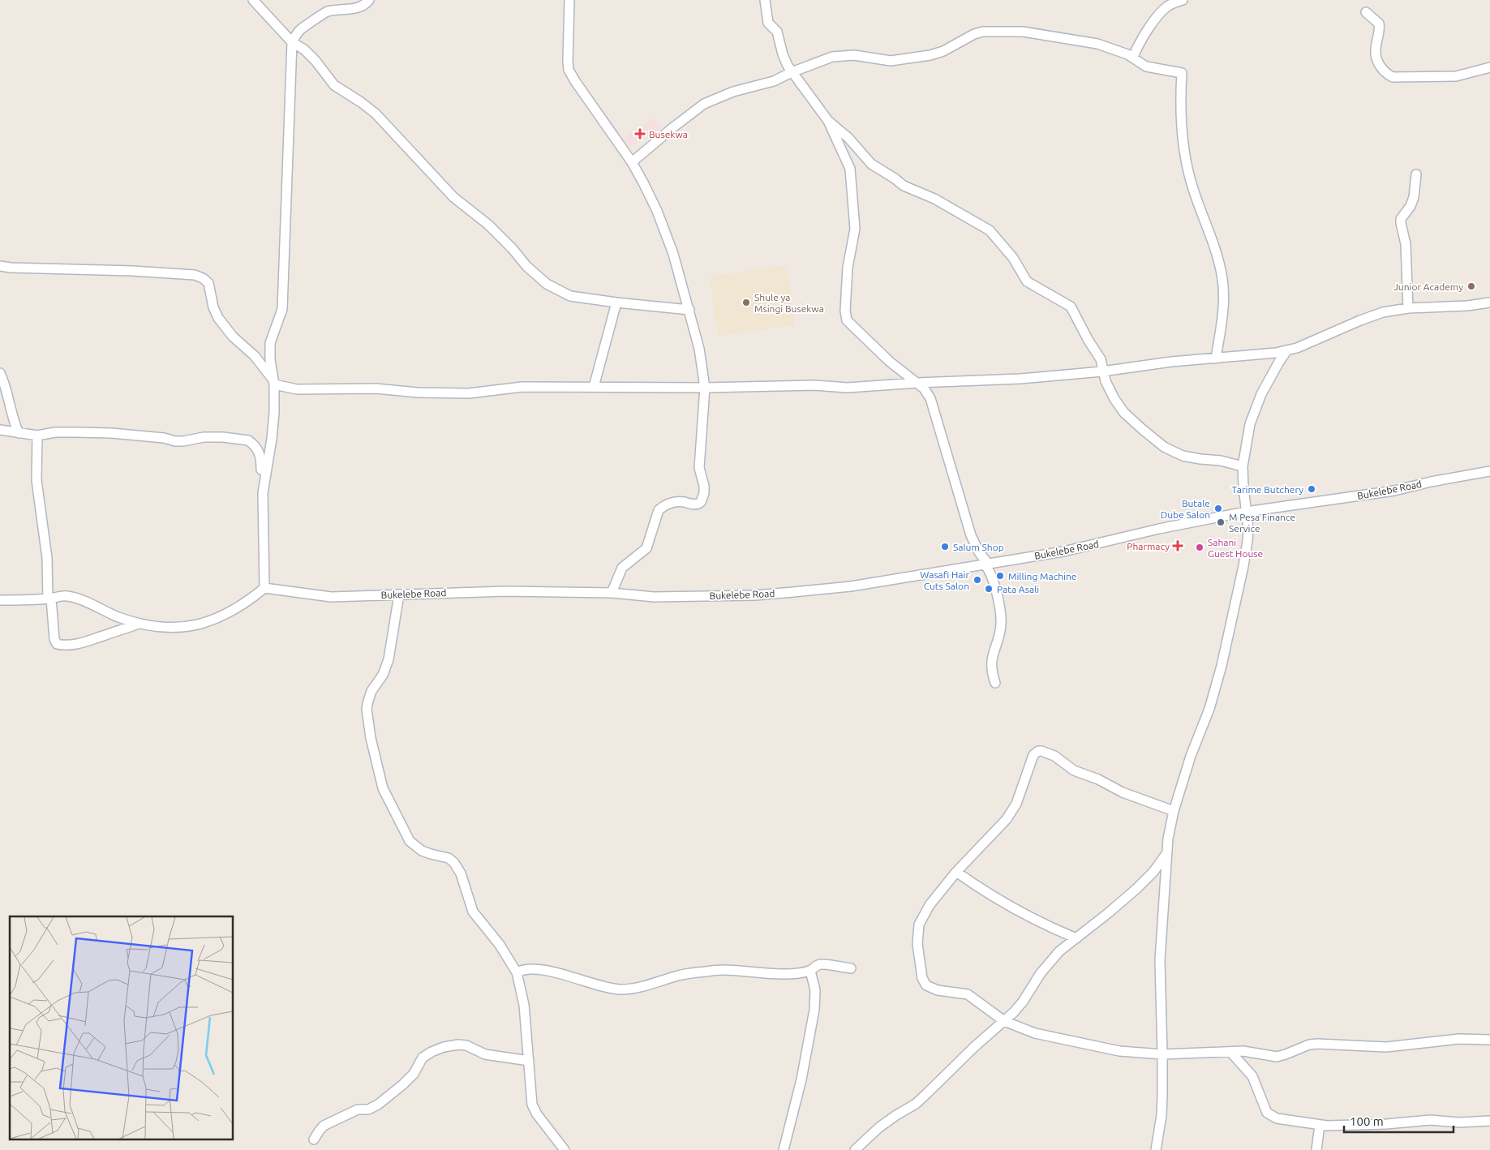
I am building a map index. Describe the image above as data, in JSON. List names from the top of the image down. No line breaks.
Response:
{"streets":{"street":["Bukelebe Road"]},"places":{"health":["Busekwa","Pharmacy"],"other":["Junior Academy","Shule ya Msingi Busekwa","Tarime Butchery","Butale Dube Salon","M Pesa Finance Service","Salum Shop","Sahani Guest House","Milling Machine","Wasafi Hair Cuts Salon","Pata Asali"]},"scale_bar":"100 m"}
